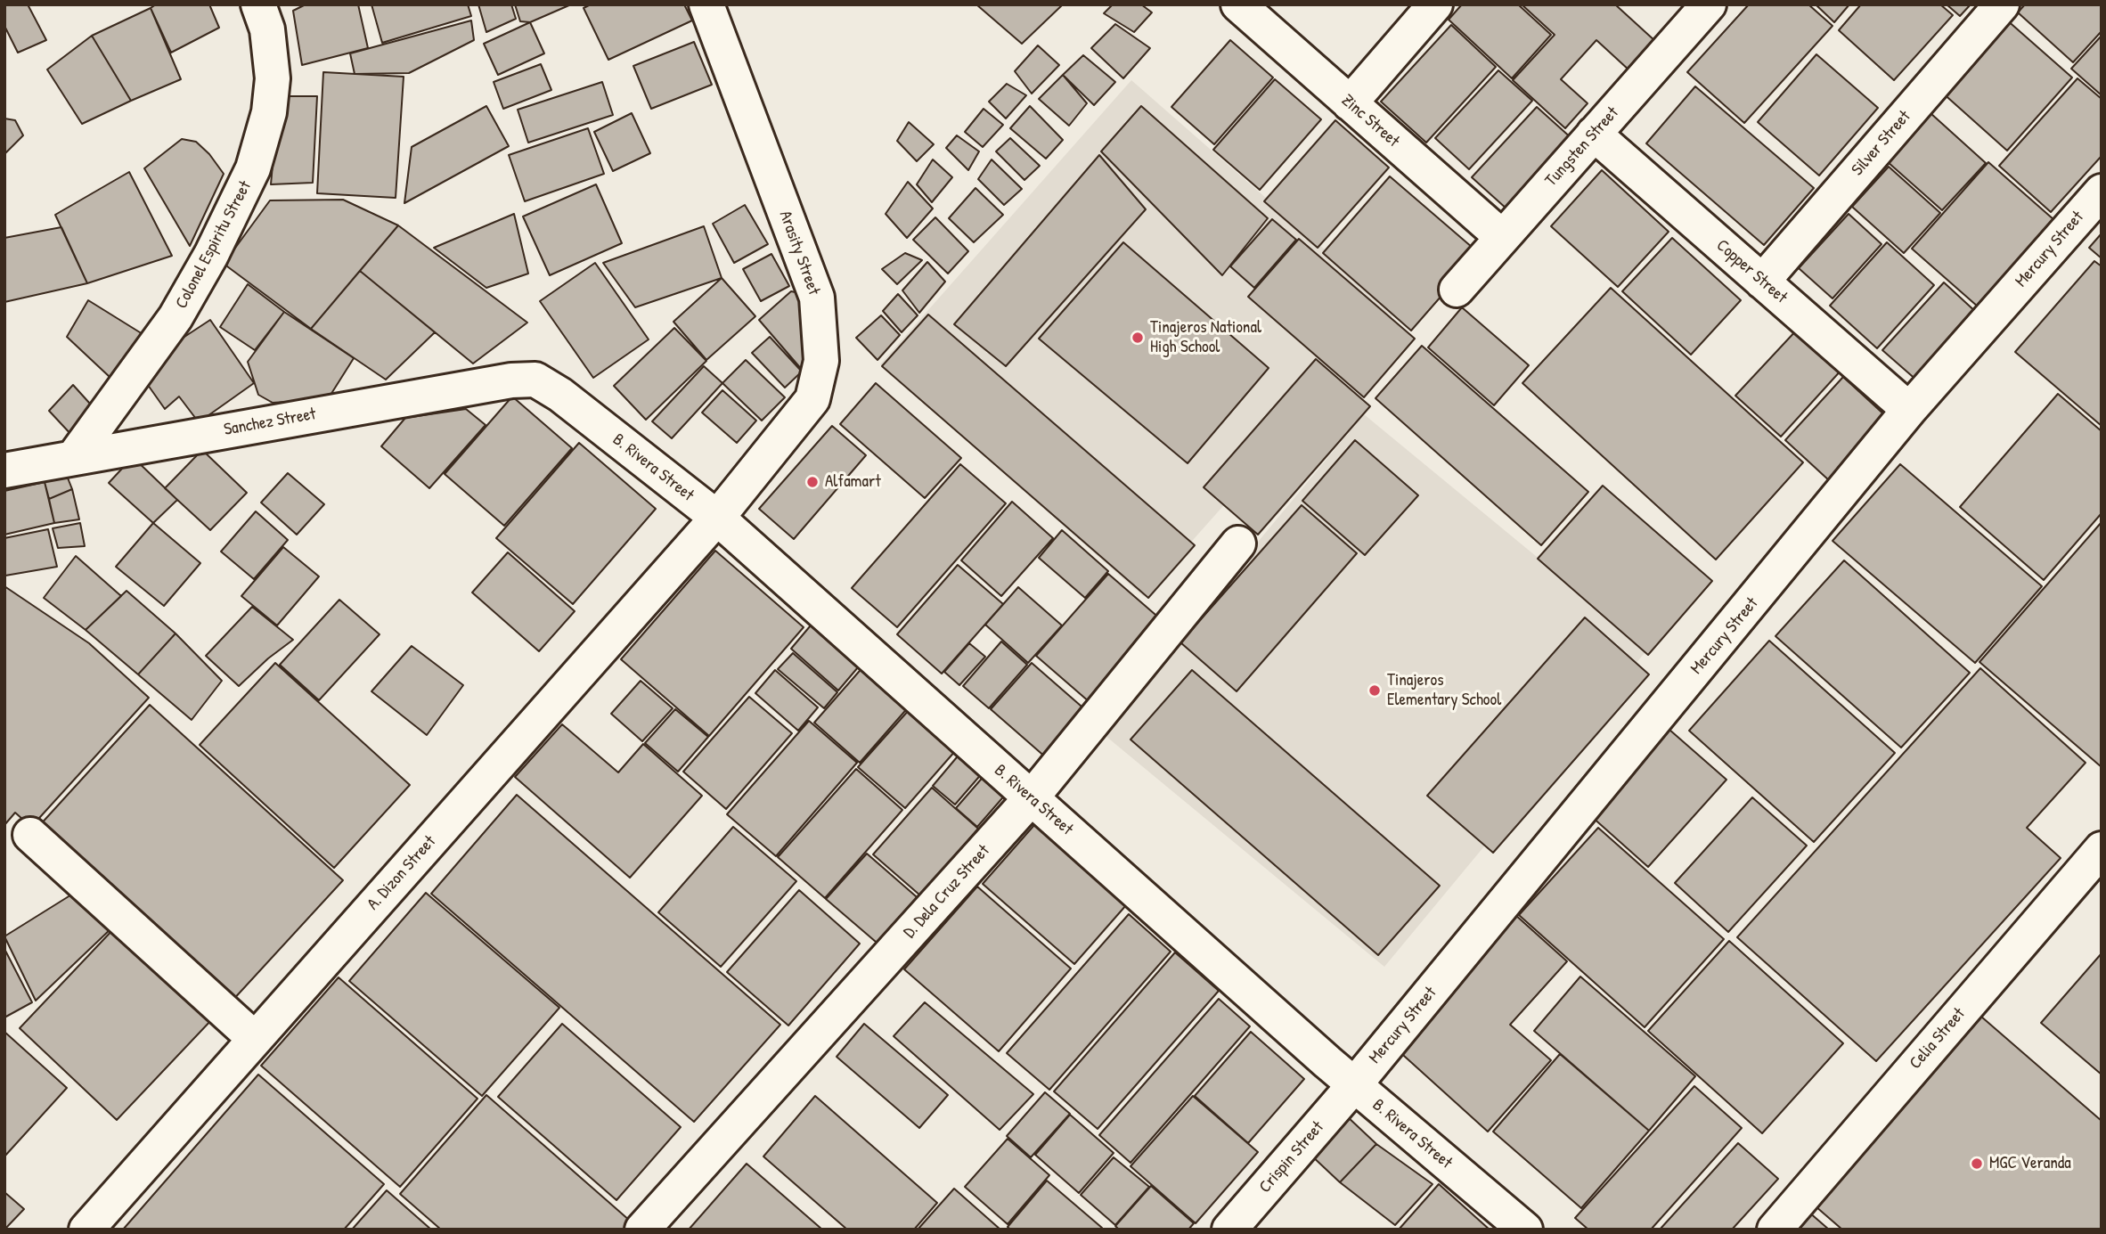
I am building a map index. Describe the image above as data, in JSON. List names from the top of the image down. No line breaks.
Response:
{"streets":{"street":["Zinc Street","Silver Street","Tungsten Street","Colonel Espiritu Street","Mercury Street","Arasity Street","Copper Street","Sanchez Street","B. Rivera Street","A. Dizon Street","D. Dela Cruz Street","Celia Street","Crispin Street"]},"crossings":[["Zinc Street","Tungsten Street"],["Silver Street","Copper Street"],["Tungsten Street","Copper Street"],["Colonel Espiritu Street","Sanchez Street"],["Mercury Street","Copper Street"],["Mercury Street","B. Rivera Street"],["Mercury Street","Crispin Street"],["Arasity Street","B. Rivera Street"],["Arasity Street","A. Dizon Street"],["Sanchez Street","B. Rivera Street"],["B. Rivera Street","A. Dizon Street"],["B. Rivera Street","D. Dela Cruz Street"],["B. Rivera Street","Crispin Street"]],"places":["Tinajeros National High School","Alfamart","Tinajeros Elementary School","MGC Veranda"]}
